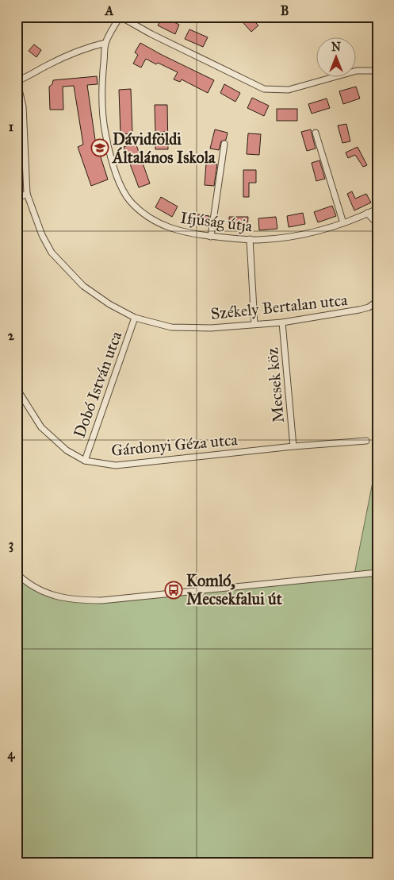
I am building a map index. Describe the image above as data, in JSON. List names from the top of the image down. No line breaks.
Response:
{"streets":{"street":["Ifjúság útja","Székely Bertalan utca","Dobó István utca","Mecsek köz","Gárdonyi Géza utca"]},"crossings":[["Székely Bertalan utca","Dobó István utca"],["Székely Bertalan utca","Mecsek köz"],["Dobó István utca","Gárdonyi Géza utca"],["Mecsek köz","Gárdonyi Géza utca"]],"places":{"school or university":["Dávidföldi Általános Iskola"],"bus stop":["Komló, Mecsekfalui út"]},"north":"top","grid":{"columns":["A","B"],"rows":["1","2","3","4"]}}
